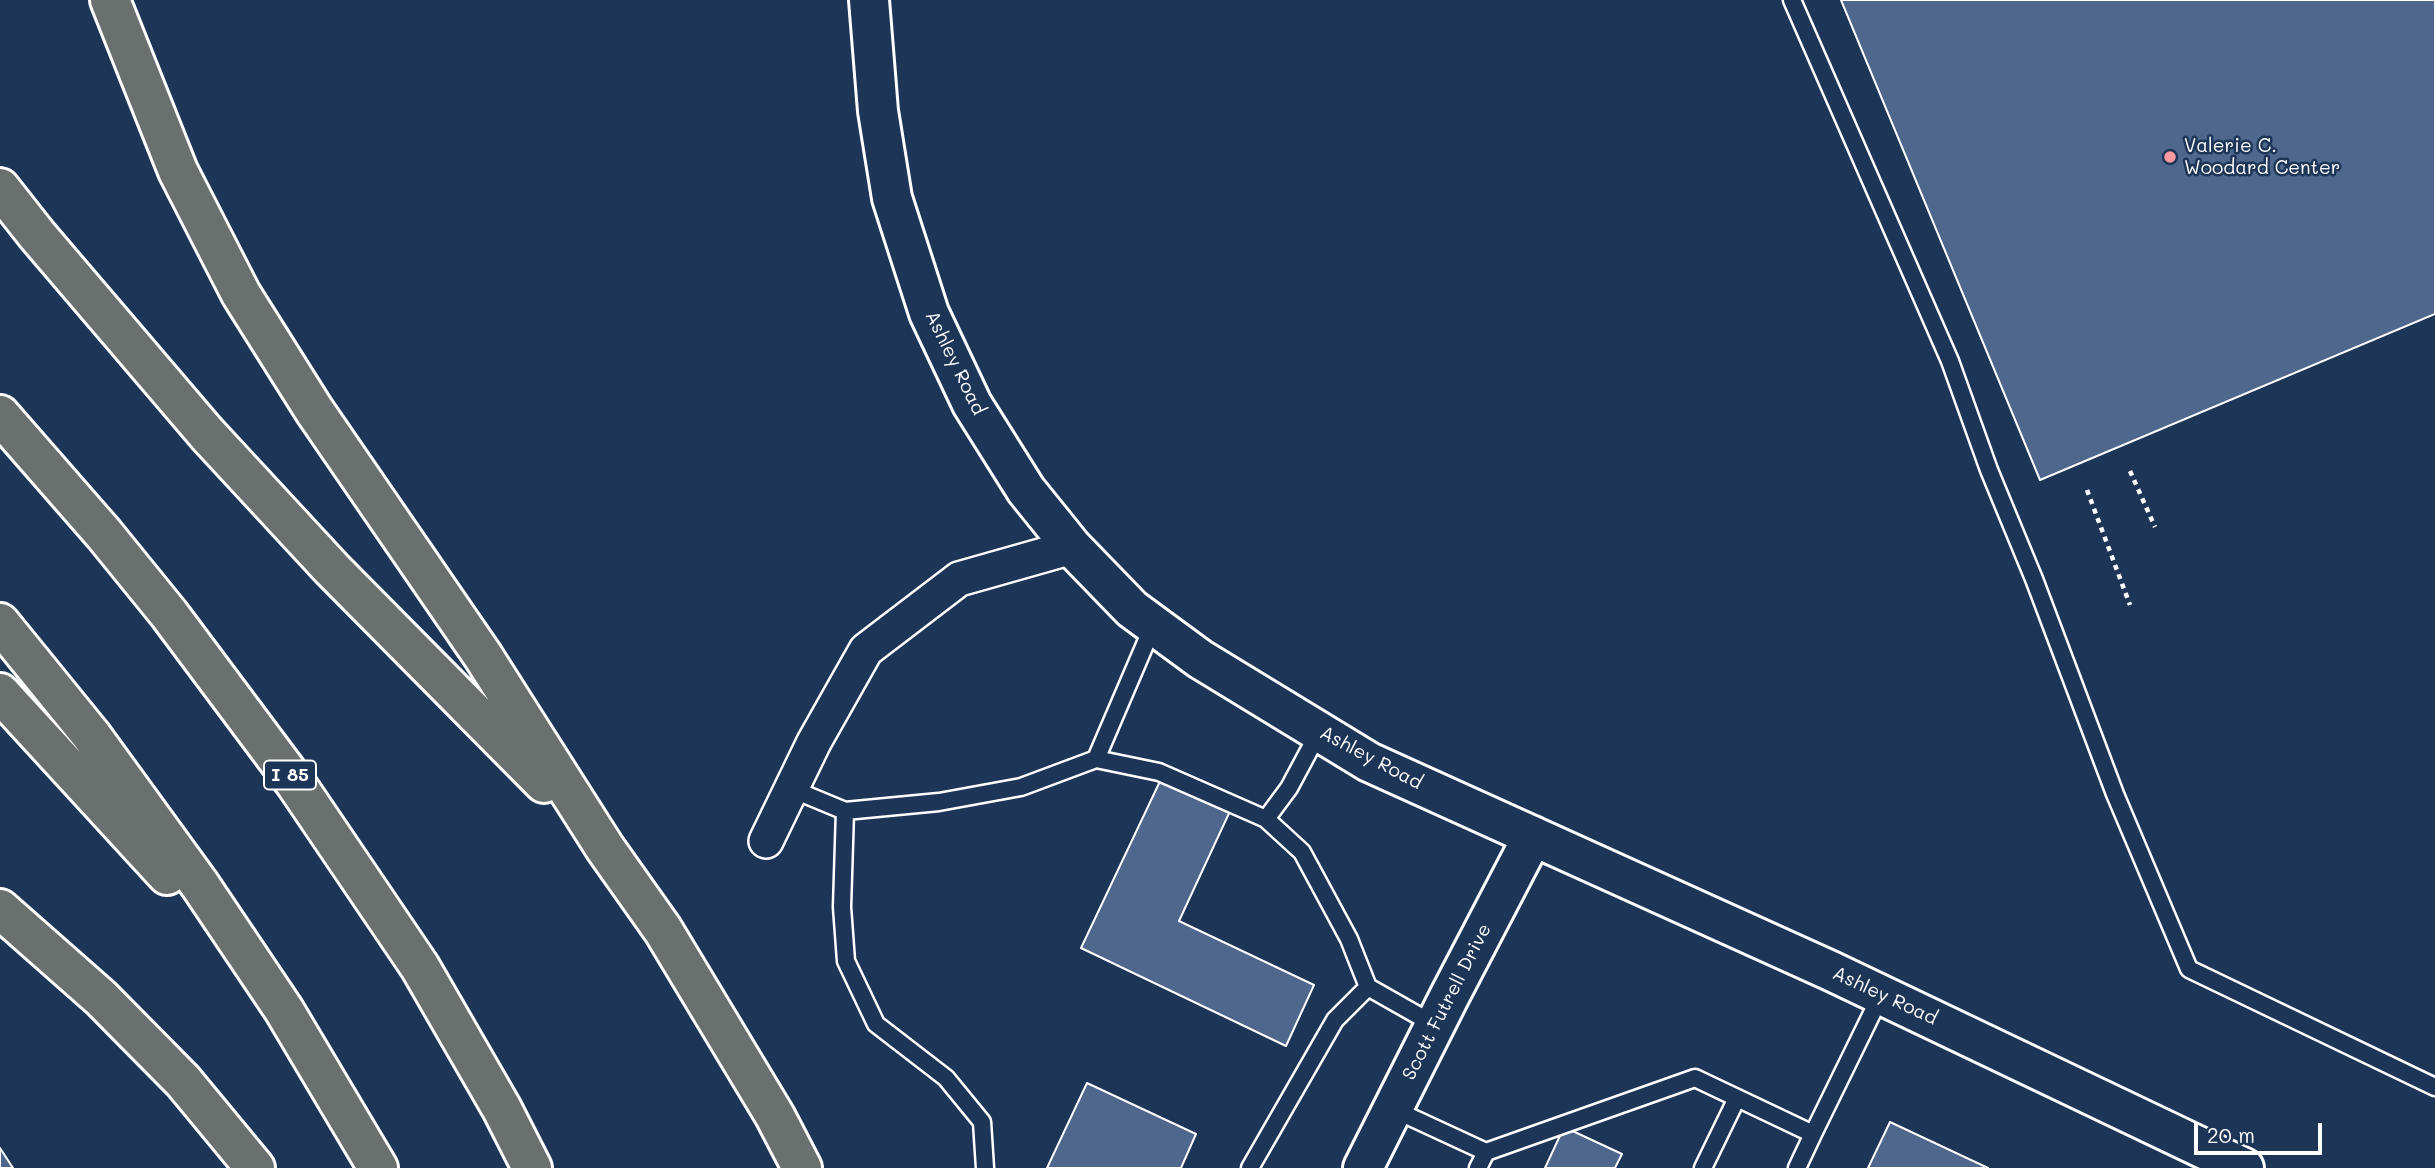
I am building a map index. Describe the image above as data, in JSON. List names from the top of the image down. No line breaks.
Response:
{"streets":{"highway":["I 85"],"street":["Ashley Road","Scott Futrell Drive"]},"crossings":[["Ashley Road","Scott Futrell Drive"]],"places":["Valerie C. Woodard Center"],"scale_bar":"20 m"}
